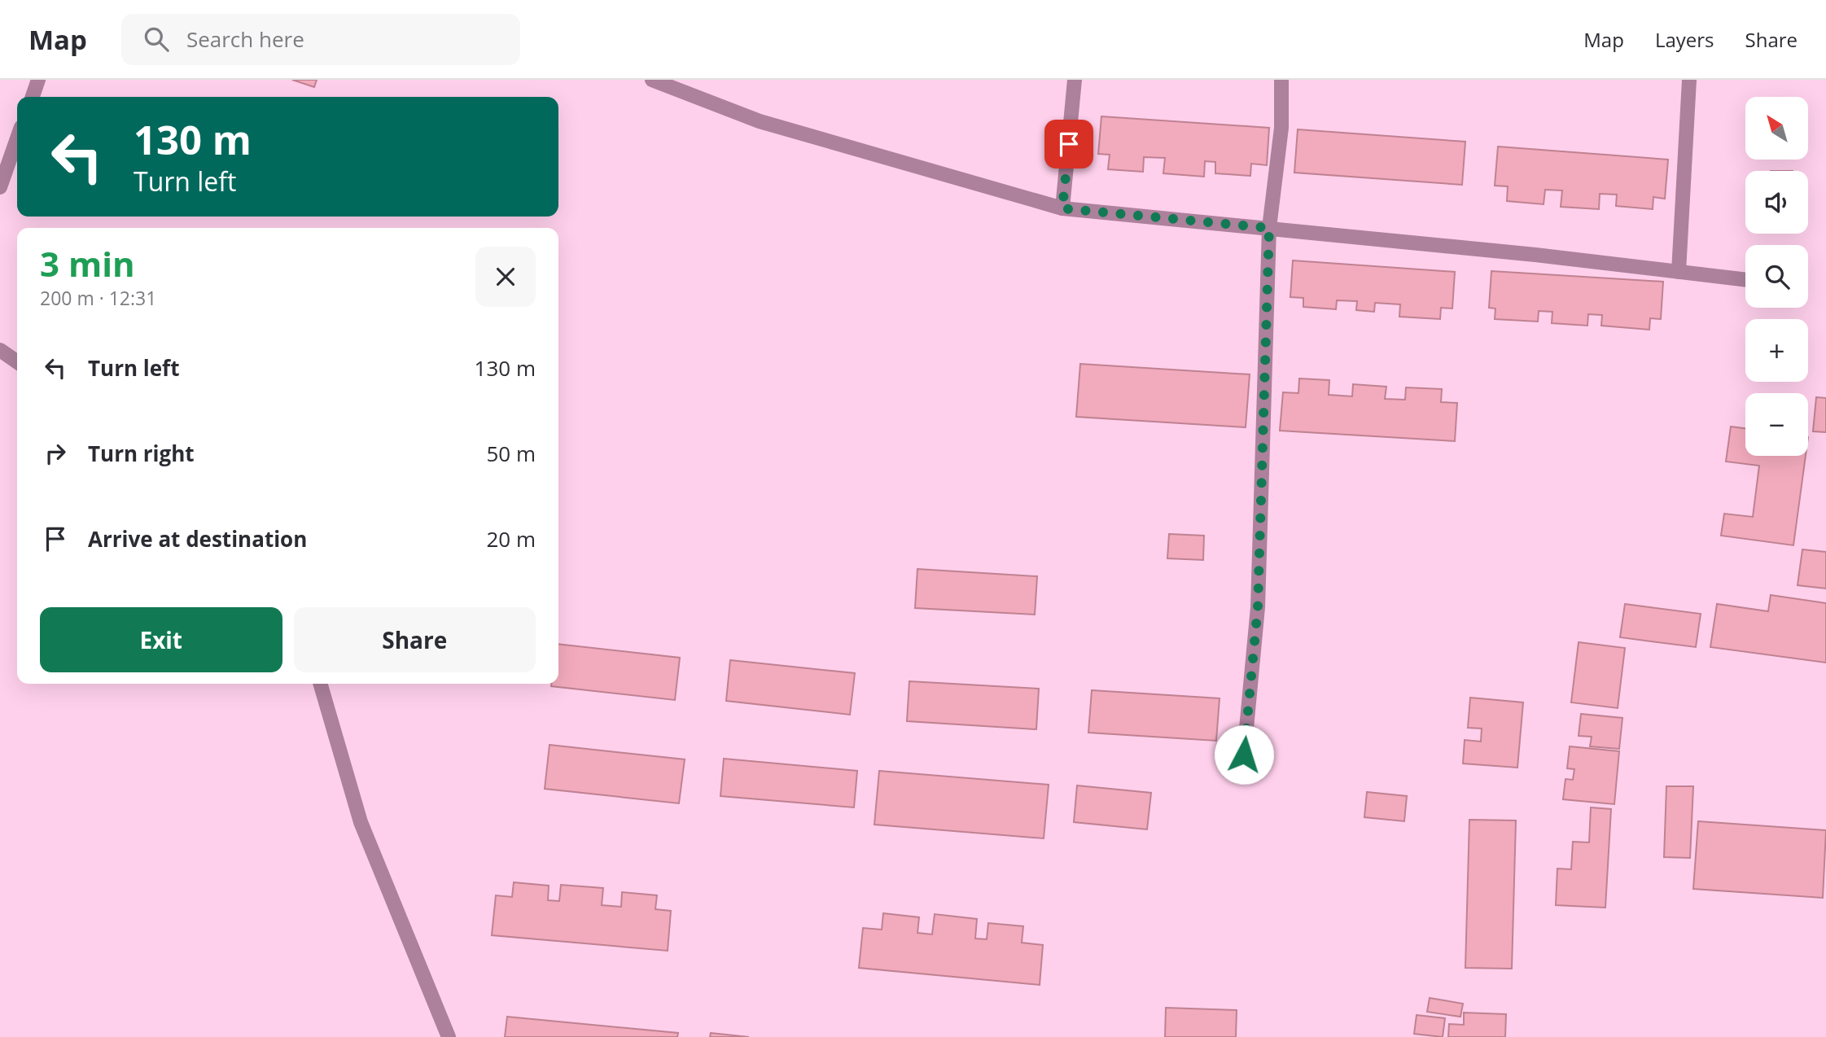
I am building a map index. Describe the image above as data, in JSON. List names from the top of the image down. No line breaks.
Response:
{"north":"top left","page":{"header":"Map","search":"Search here","nav":["Map","Layers","Share"],"map_buttons":["+","−"],"turn":["130 m","Turn left"],"heading":["3 min","200 m · 12:31"],"list":[{"name":"Turn left","value":"130 m"},{"name":"Turn right","value":"50 m"},{"name":"Arrive at destination","value":"20 m"}],"buttons":["Exit","Share"]}}
